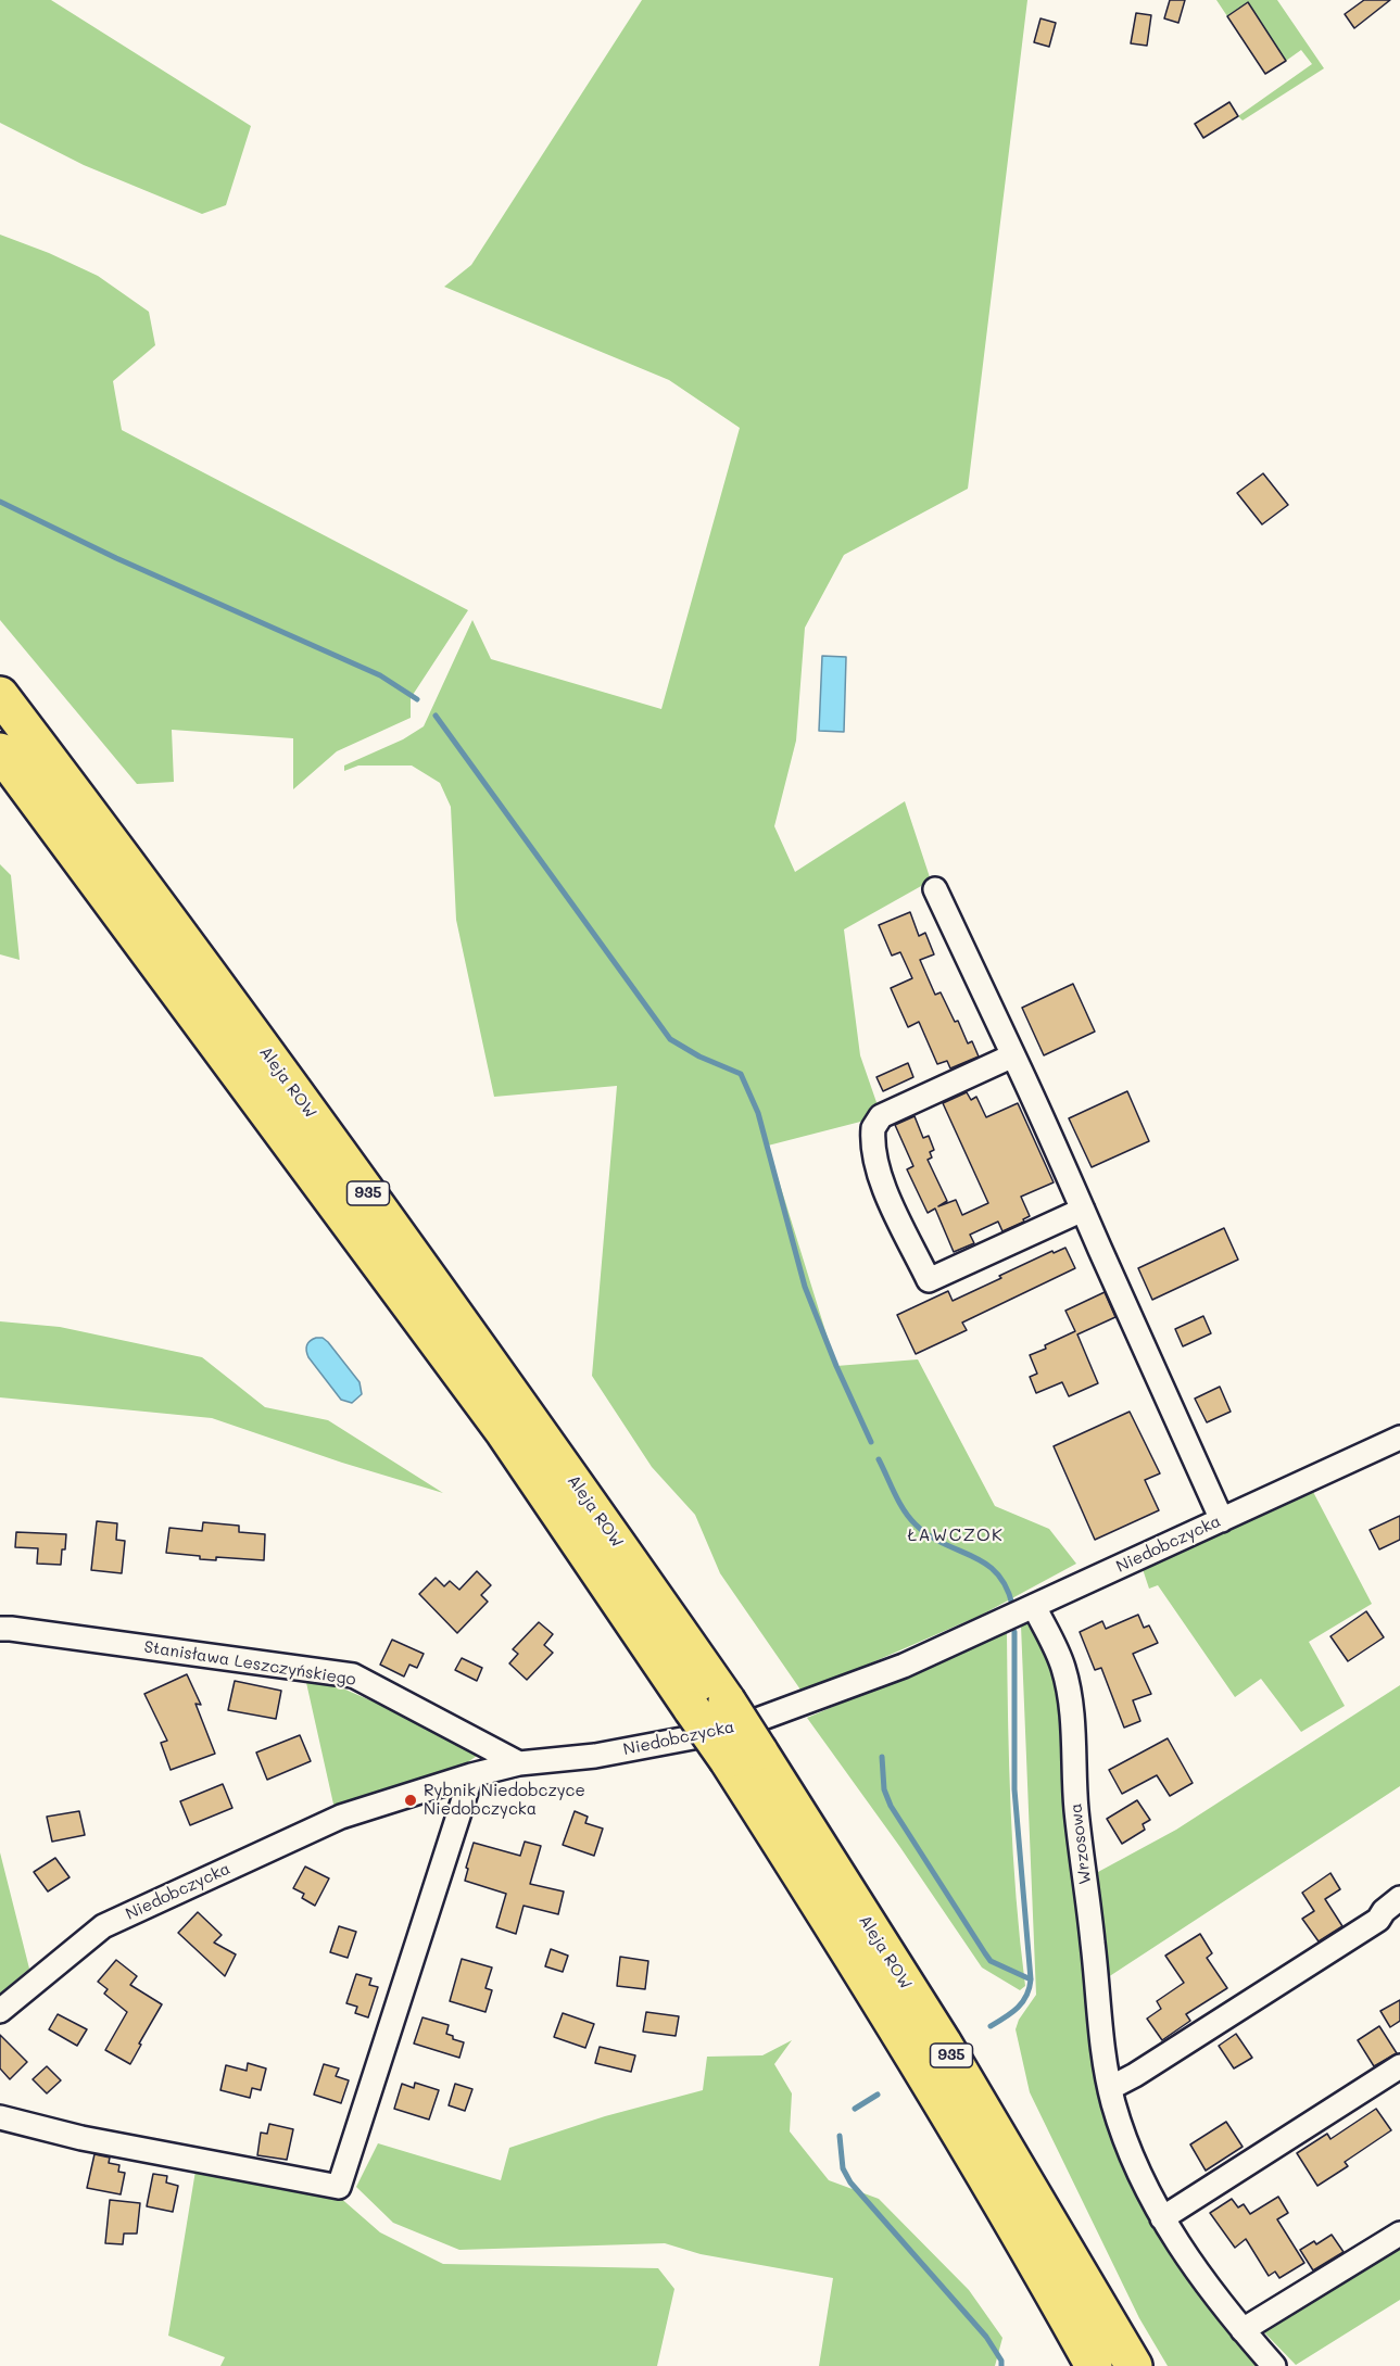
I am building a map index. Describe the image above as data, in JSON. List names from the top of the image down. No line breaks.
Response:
{"streets":{"main road":["Aleja ROW","935"],"street":["Niedobczycka","Stanisława Leszczyńskiego","Wrzosowa"]},"crossings":[["Niedobczycka","Stanisława Leszczyńskiego"],["Niedobczycka","Wrzosowa"]],"districts":["ŁAWCZOK"],"places":["Rybnik Niedobczyce Niedobczycka"]}
